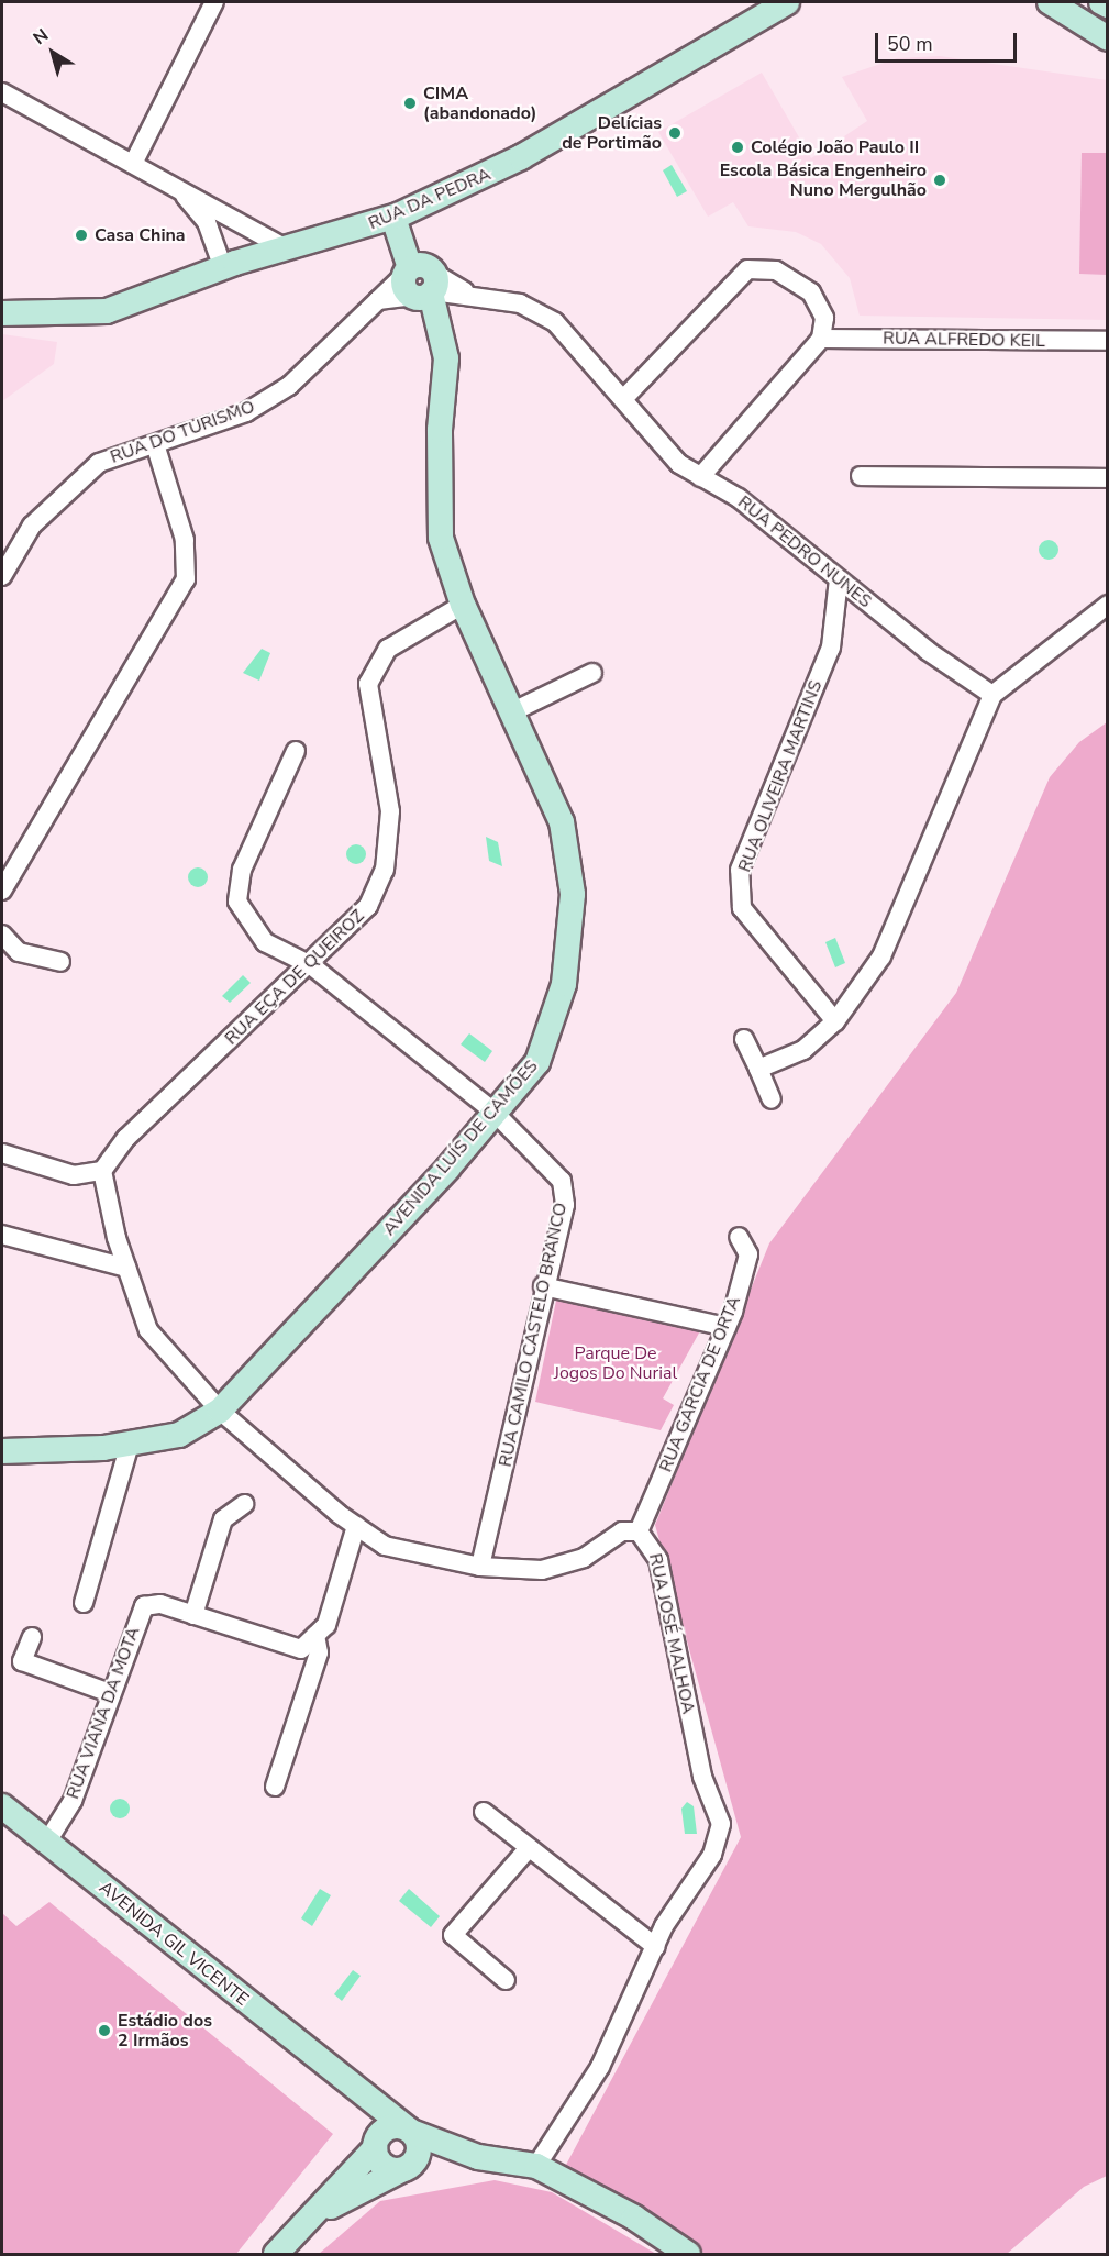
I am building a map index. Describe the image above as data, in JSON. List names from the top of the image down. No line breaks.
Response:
{"streets":{"street":["RUA DA PEDRA","RUA ALFREDO KEIL","RUA DO TURISMO","RUA PEDRO NUNES","RUA OLIVEIRA MARTINS","RUA EÇA DE QUEIROZ","AVENIDA LUÍS DE CAMÕES","RUA CAMILO CASTELO BRANCO","RUA GARCIA DE ORTA","RUA JOSÉ MALHOA","RUA VIANA DA MOTA","AVENIDA GIL VICENTE"]},"crossings":[["RUA DA PEDRA","AVENIDA LUÍS DE CAMÕES"],["RUA DO TURISMO","RUA PEDRO NUNES"],["RUA DO TURISMO","AVENIDA LUÍS DE CAMÕES"],["RUA PEDRO NUNES","RUA OLIVEIRA MARTINS"],["RUA PEDRO NUNES","AVENIDA LUÍS DE CAMÕES"],["RUA EÇA DE QUEIROZ","AVENIDA LUÍS DE CAMÕES"],["RUA EÇA DE QUEIROZ","RUA CAMILO CASTELO BRANCO"],["RUA EÇA DE QUEIROZ","RUA JOSÉ MALHOA"],["AVENIDA LUÍS DE CAMÕES","RUA CAMILO CASTELO BRANCO"],["AVENIDA LUÍS DE CAMÕES","RUA JOSÉ MALHOA"],["RUA CAMILO CASTELO BRANCO","RUA JOSÉ MALHOA"],["RUA GARCIA DE ORTA","RUA JOSÉ MALHOA"],["RUA VIANA DA MOTA","AVENIDA GIL VICENTE"]],"parks":["Parque De Jogos Do Nurial"],"places":["CIMA (abandonado)","Delícias de Portimão","Colégio João Paulo II","Escola Básica Engenheiro Nuno Mergulhão","Casa China","Estádio dos 2 Irmãos"],"scale_bar":"50 m","north":"top left"}
